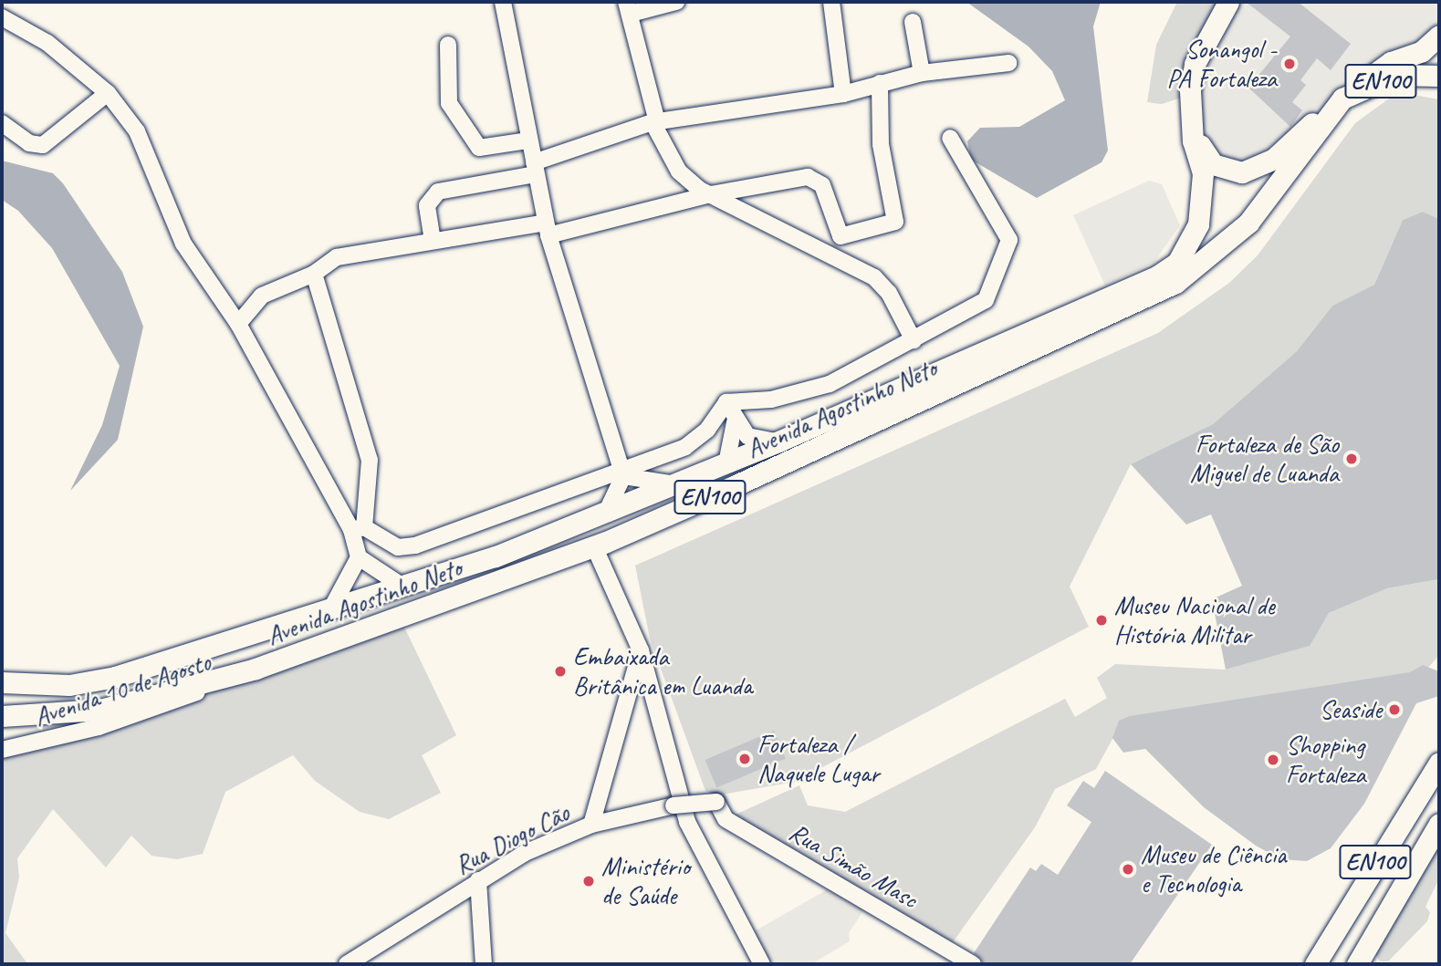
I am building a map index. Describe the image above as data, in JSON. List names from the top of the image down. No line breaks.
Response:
{"streets":{"main road":["EN100","Avenida Agostinho Neto"],"street":["Avenida 10 de Agosto","Rua Diogo Cão","Rua Simão Masc"]},"crossings":[["Avenida Agostinho Neto","Avenida 10 de Agosto"],["Rua Diogo Cão","Rua Simão Masc"]],"places":["Sonangol - PA Fortaleza","Fortaleza de São Miguel de Luanda","Museu Nacional de História Militar","Embaixada Britânica em Luanda","Seaside","Fortaleza / Naquele Lugar","Shopping Fortaleza","Museu de Ciência e Tecnologia","Ministério de Saúde"]}
